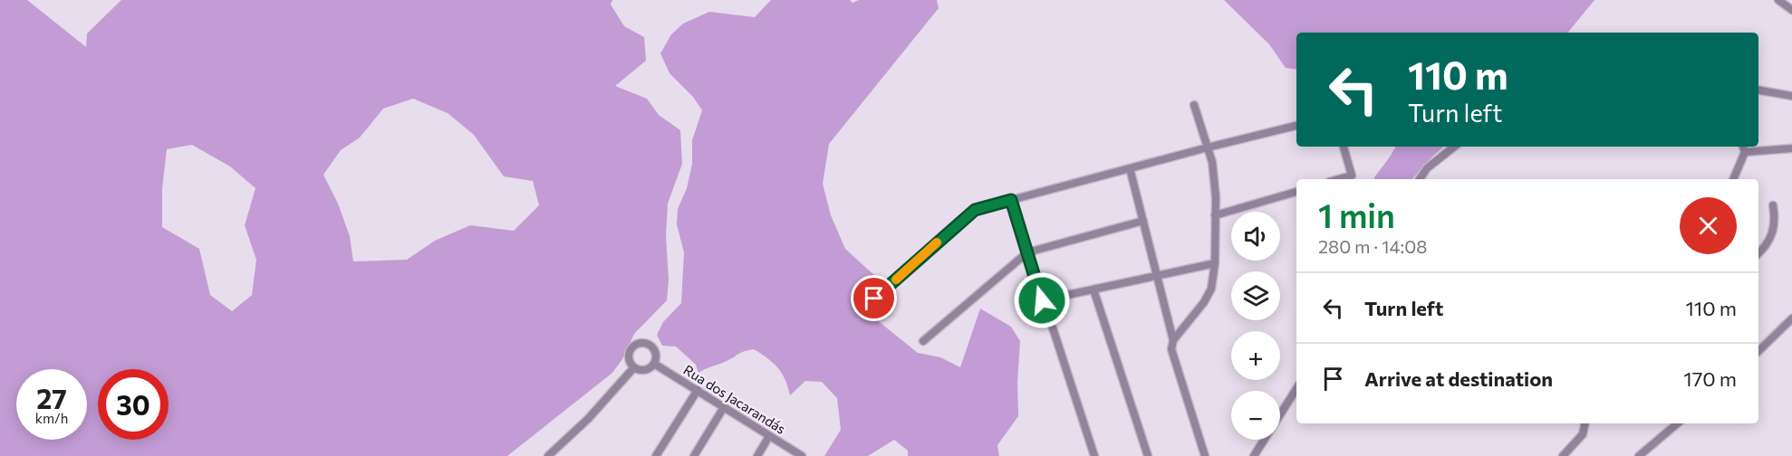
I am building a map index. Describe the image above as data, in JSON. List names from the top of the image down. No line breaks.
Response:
{"streets":{"street":["Rua dos Jacarandás"]},"page":{"turn":["110 m","Turn left"],"heading":["1 min","280 m · 14:08"],"map_buttons":["+","−"],"list":[{"name":"Turn left","value":"110 m"},{"name":"Arrive at destination","value":"170 m"}],"speed":"27 km/h","limit":"30"}}
